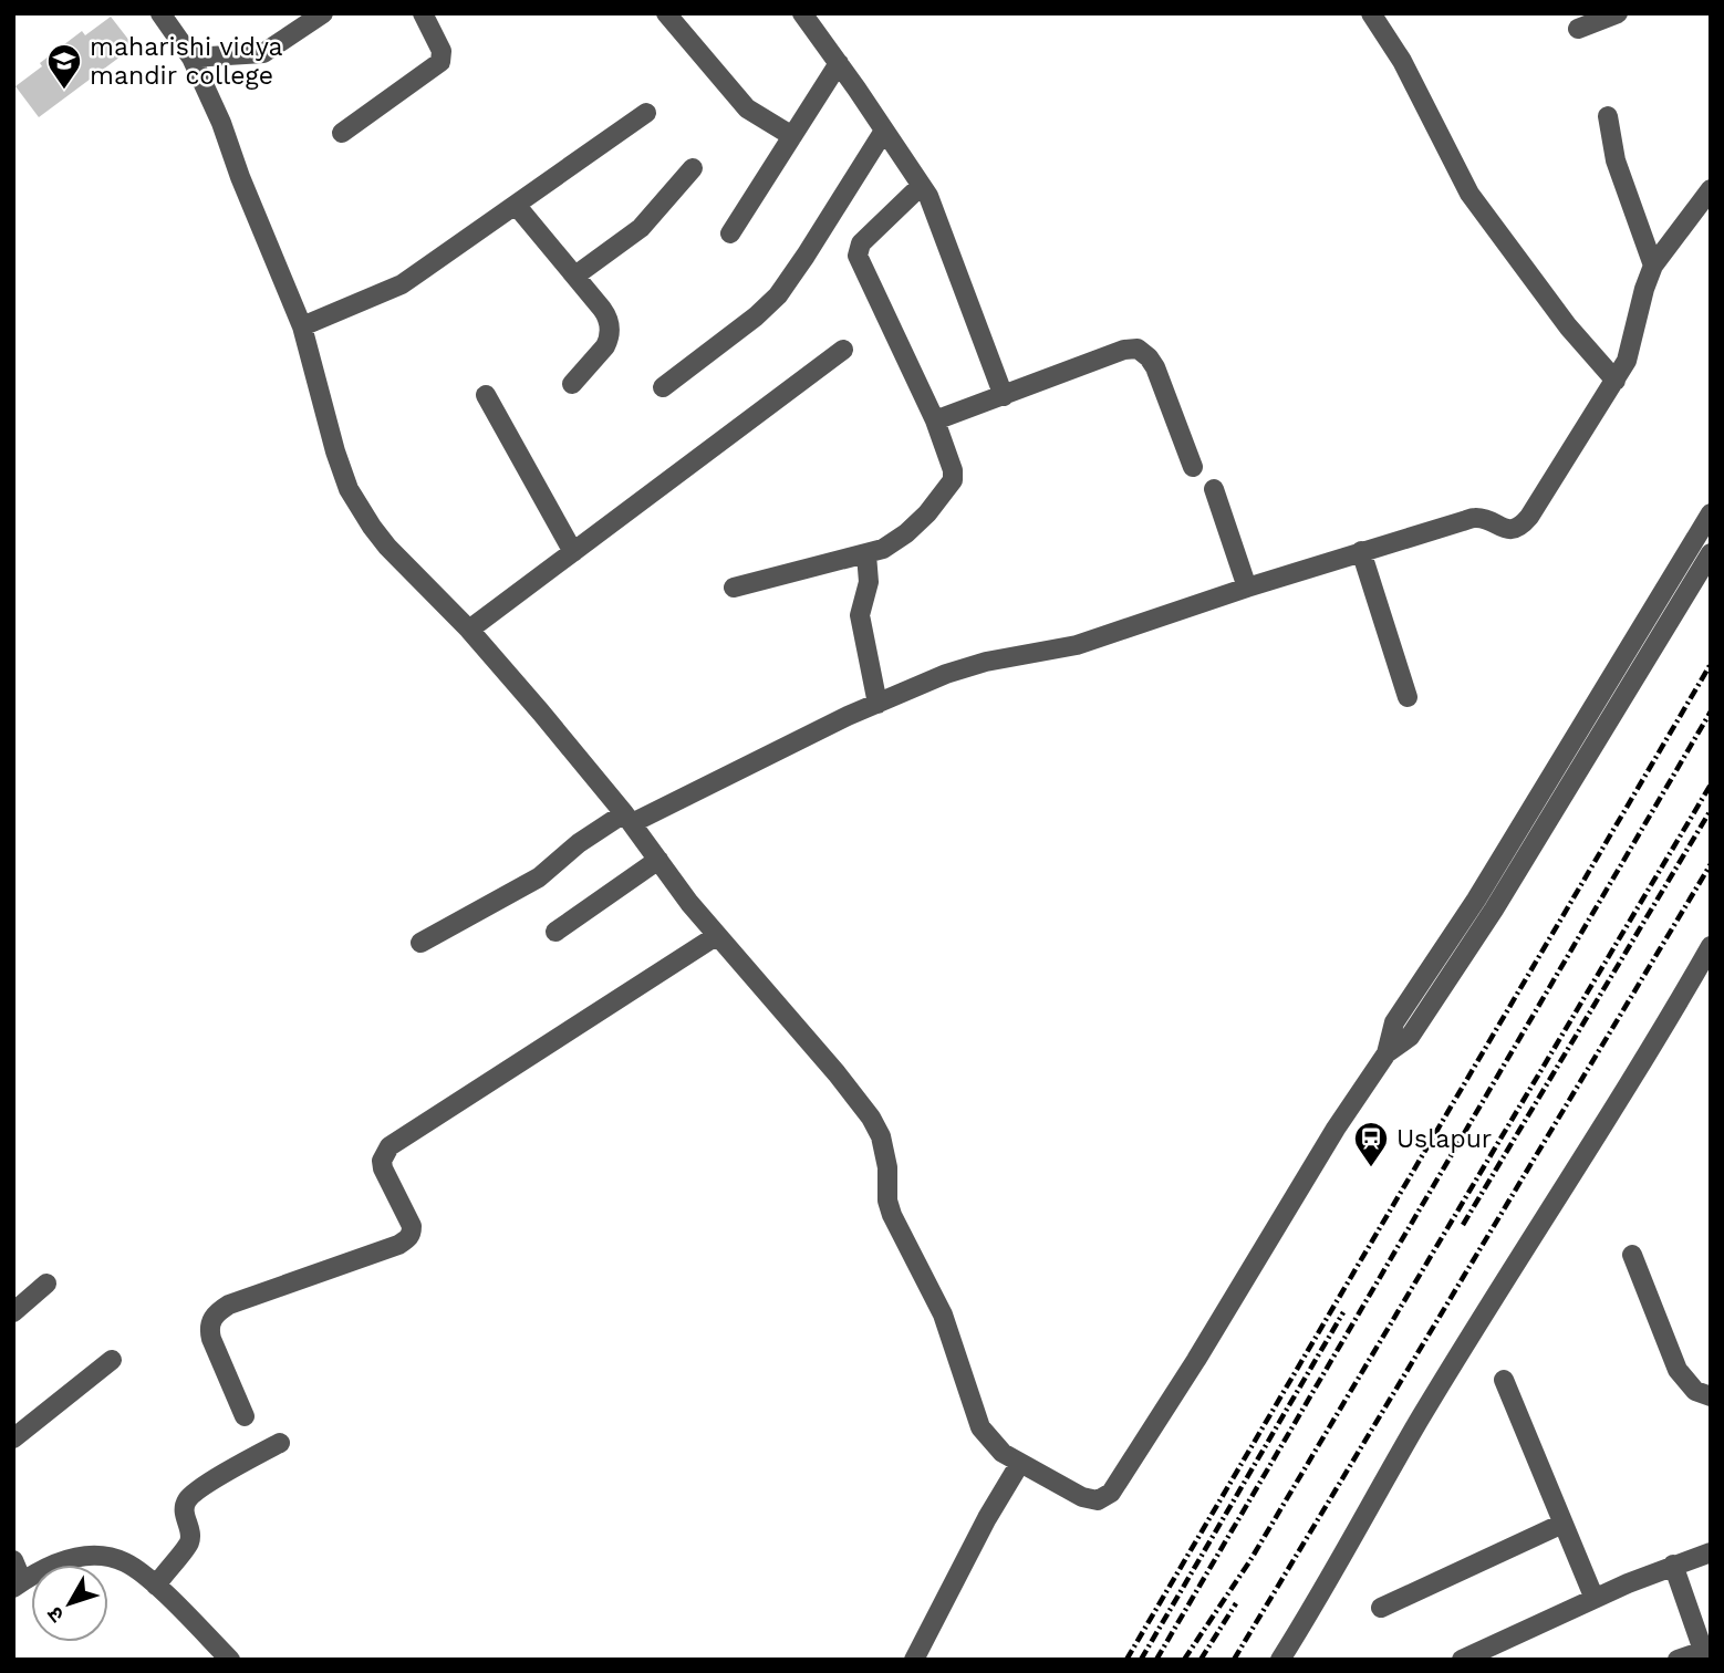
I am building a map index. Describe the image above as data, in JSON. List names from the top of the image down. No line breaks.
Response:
{"places":{"school or university":["maharishi vidya mandir college"],"station":["Uslapur"]},"north":"bottom left"}
